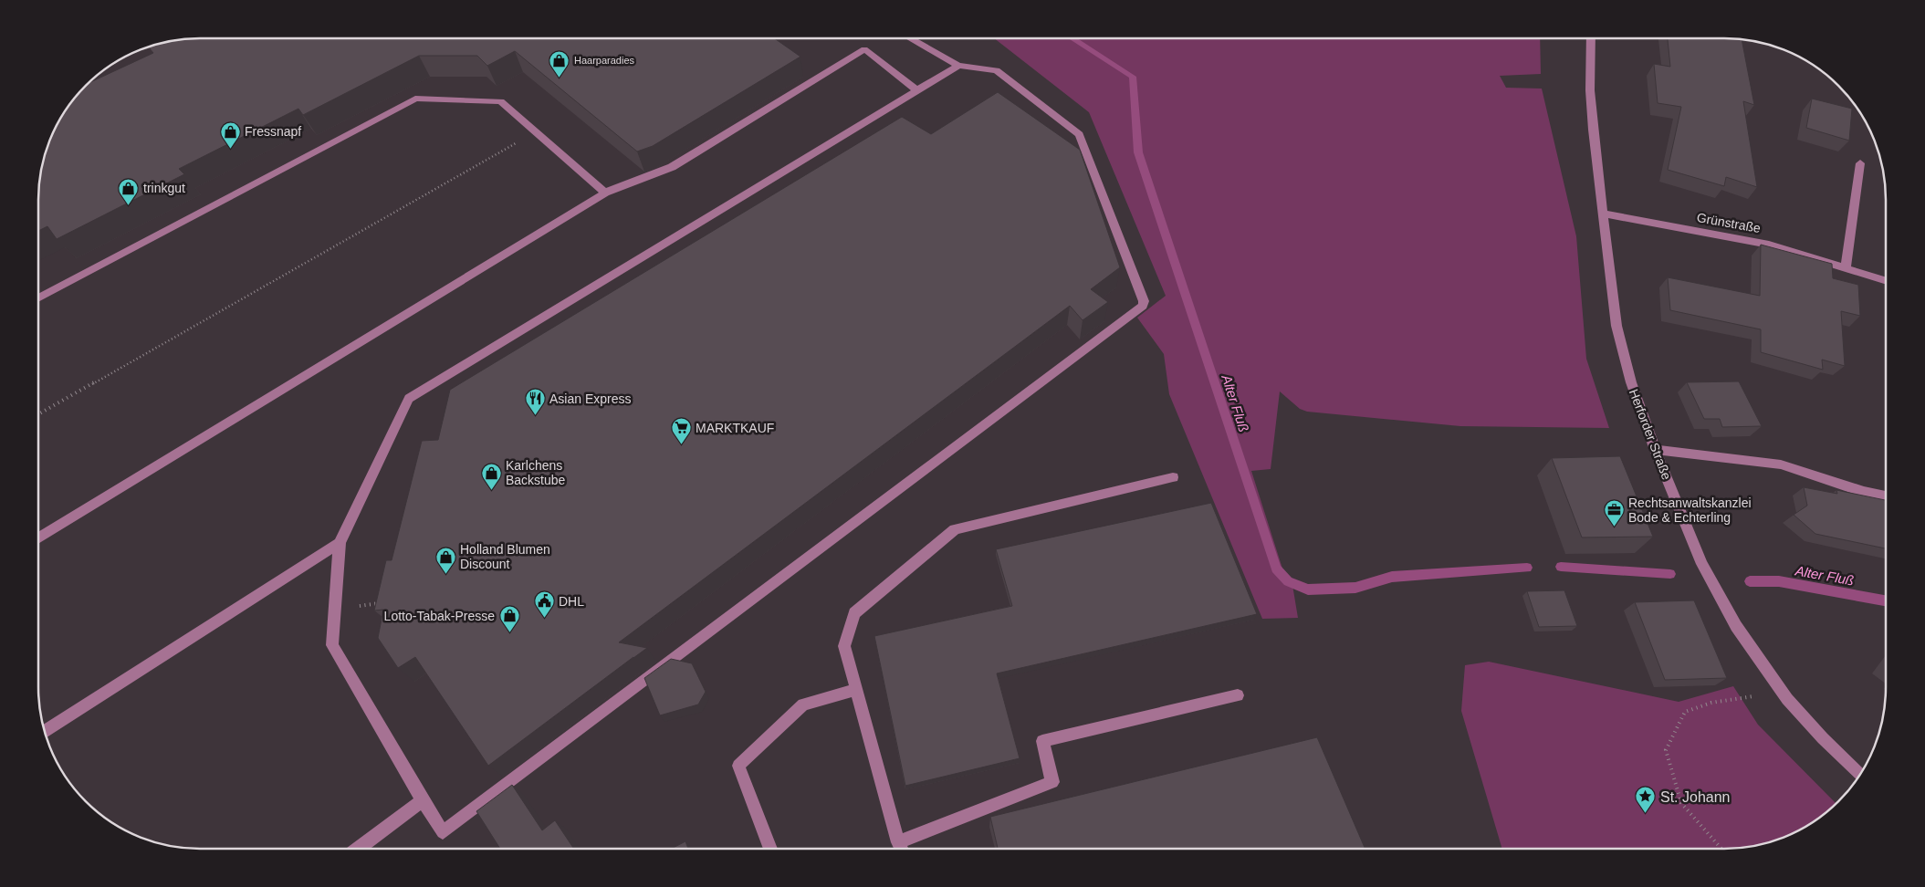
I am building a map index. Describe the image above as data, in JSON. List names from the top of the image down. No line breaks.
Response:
{"streets":{"street":["Grünstraße","Herforder Straße"]},"crossings":[["Grünstraße","Herforder Straße"]],"water":["Alter Fluß"],"places":{"shop":["Haarparadies","Fressnapf","trinkgut","Karlchens Backstube","Holland Blumen Discount","Lotto-Tabak-Presse"],"restaurant":["Asian Express"],"supermarket":["MARKTKAUF"],"office":["Rechtsanwaltskanzlei Bode & Echterling"],"public building":["DHL"],"place":["St. Johann"]}}
